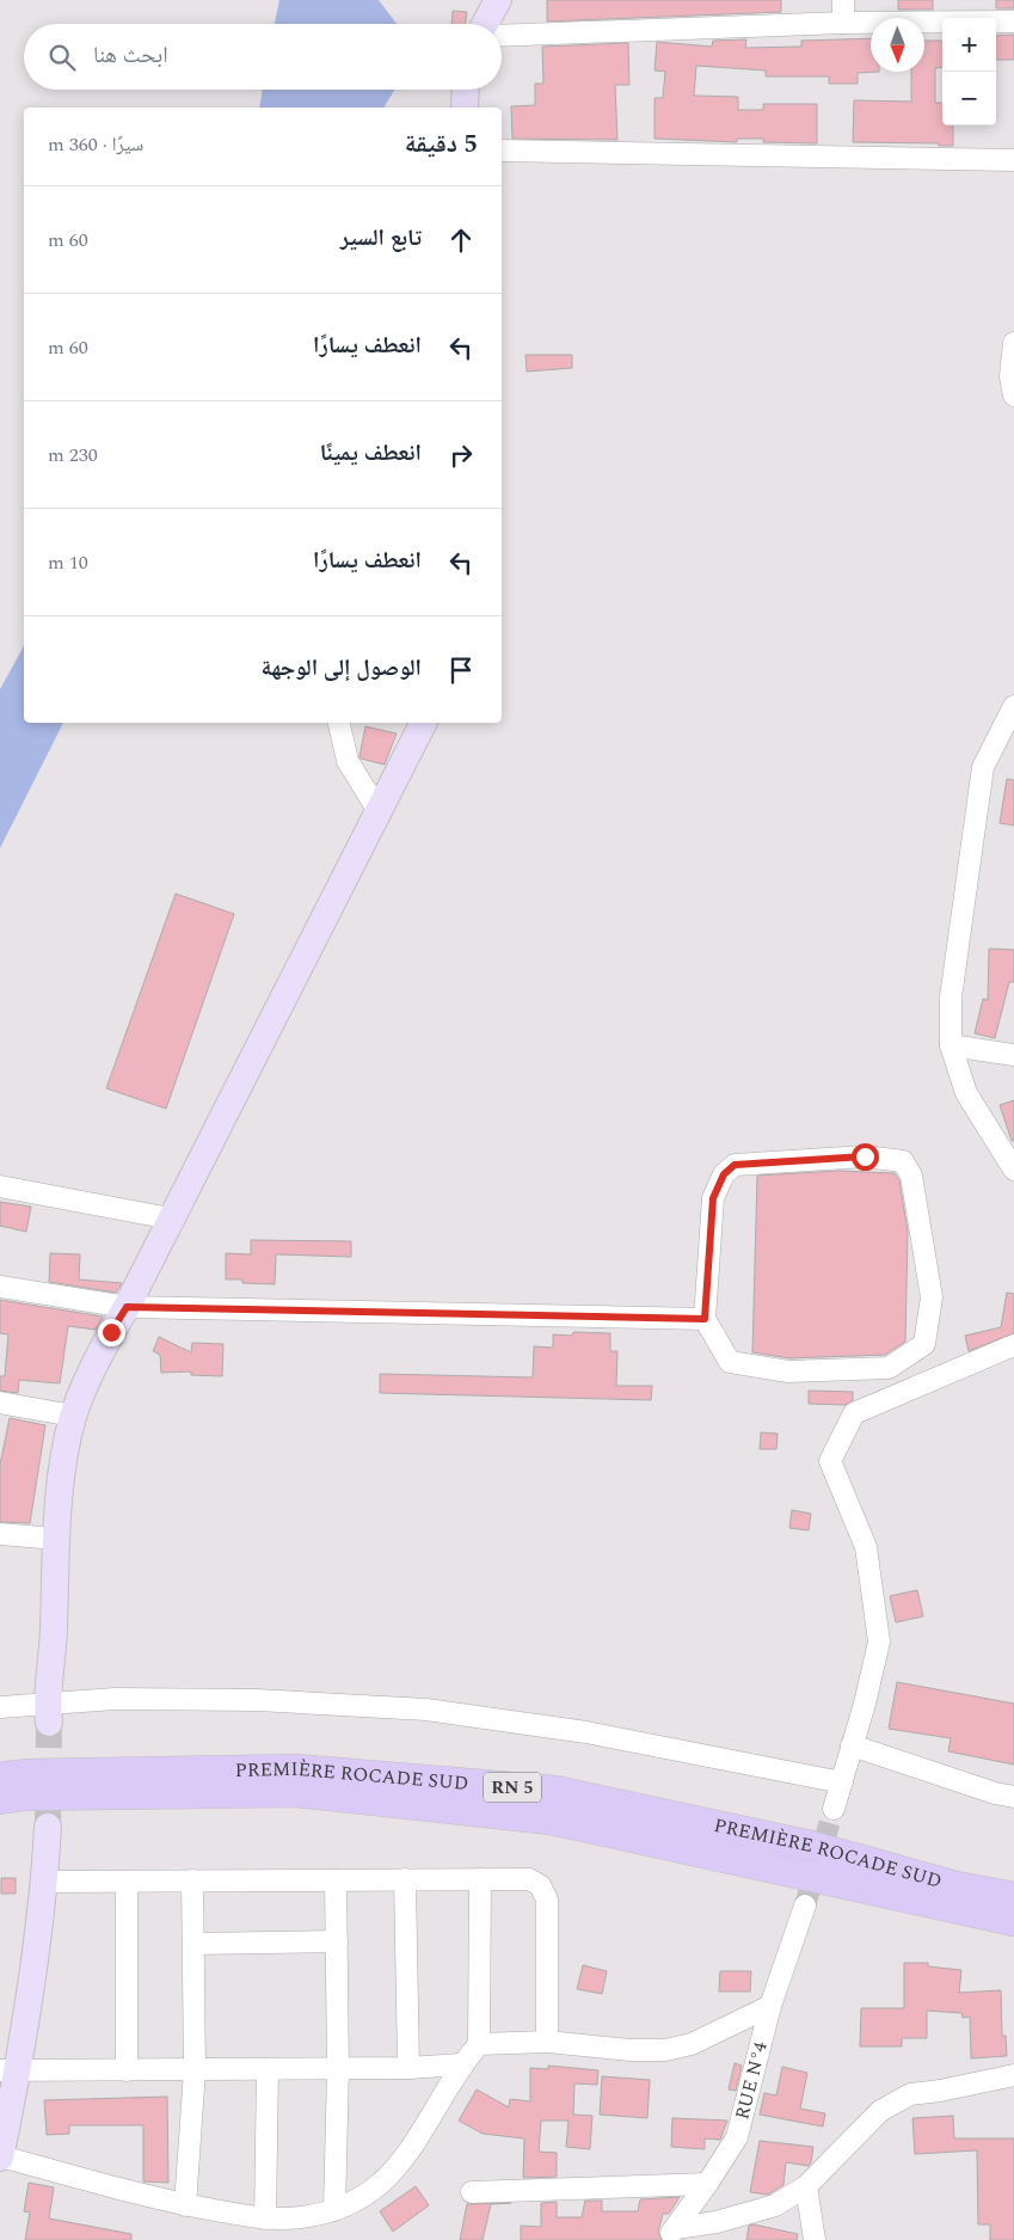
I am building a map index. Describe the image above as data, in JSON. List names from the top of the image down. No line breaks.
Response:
{"streets":{"highway":["PREMIÈRE ROCADE SUD","RN 5"],"street":["RUE N°4"]},"north":"bottom","page":{"map_buttons":["+","−"],"search":"ابحث هنا","heading":["5 دقيقة","سيرًا · 360 m"],"list":[["تابع السير","60 m"],["انعطف يسارًا","60 m"],["انعطف يمينًا","230 m"],["انعطف يسارًا","10 m"],"الوصول إلى الوجهة"]}}
